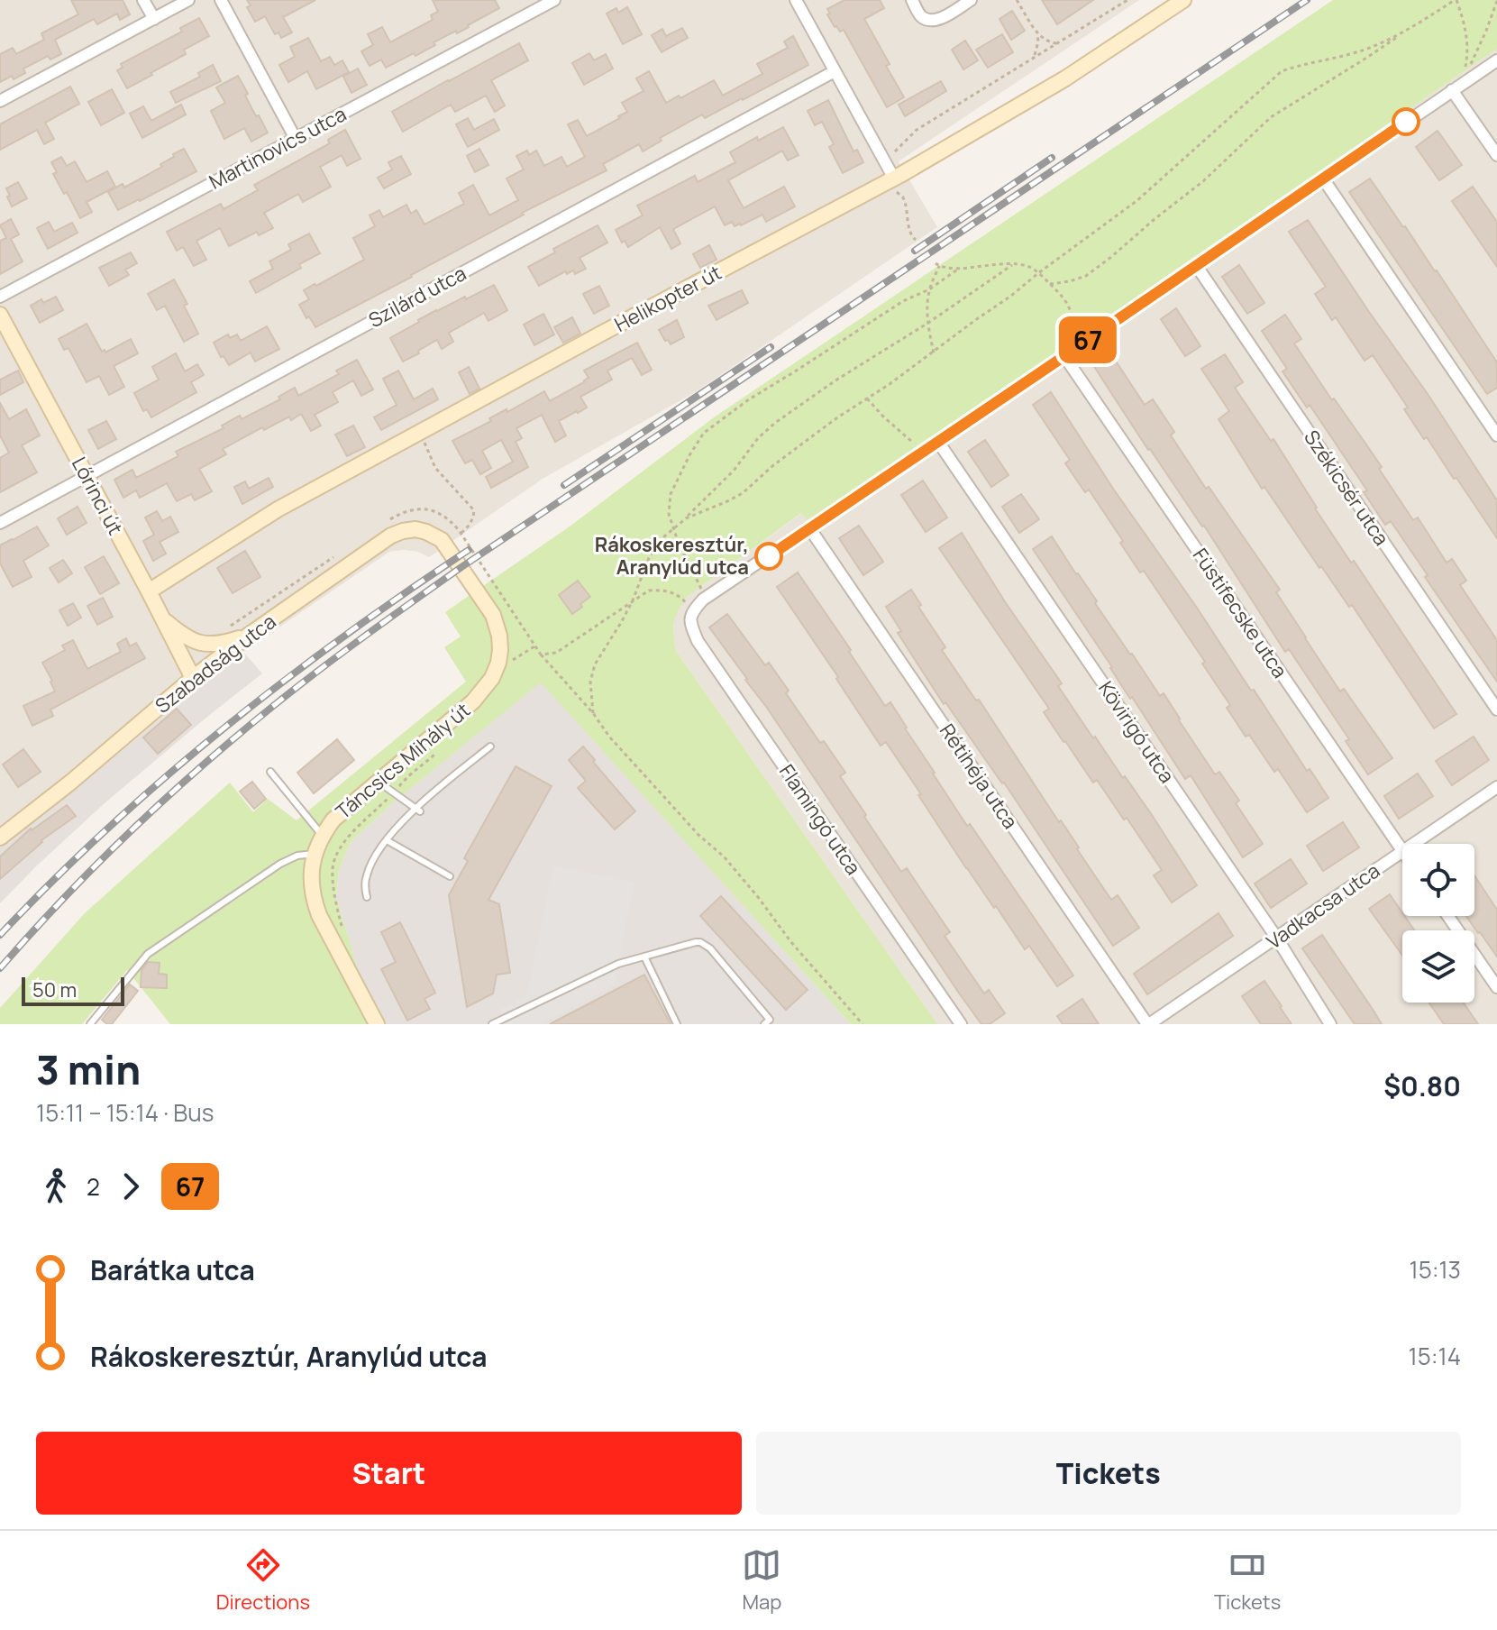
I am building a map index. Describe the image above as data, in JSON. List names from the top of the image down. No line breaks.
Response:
{"streets":{"street":["Martinovics utca","Szilárd utca","Helikopter út","Székicsér utca","Lőrinci út","Füstifecske utca","Szabadság utca","Kövirigó utca","Táncsics Mihály út","Rétihéja utca","Flamingó utca","Vadkacsa utca"]},"crossings":[["Szilárd utca","Lőrinci út"],["Helikopter út","Lőrinci út"],["Lőrinci út","Szabadság utca"],["Füstifecske utca","Vadkacsa utca"],["Szabadság utca","Táncsics Mihály út"],["Kövirigó utca","Vadkacsa utca"],["Rétihéja utca","Vadkacsa utca"]],"places":["Rákoskeresztúr, Aranylúd utca"],"lines":["bus line 67"],"scale_bar":"50 m","page":{"on_map":"67","scale":"50 m","heading":["3 min","15:11 – 15:14 · Bus","$0.80"],"legs":["2","67"],"list":[{"name":"Barátka utca","value":"15:13"},{"name":"Rákoskeresztúr, Aranylúd utca","value":"15:14"}],"buttons":["Start","Tickets"],"tabs":["Directions","Map","Tickets"]}}
